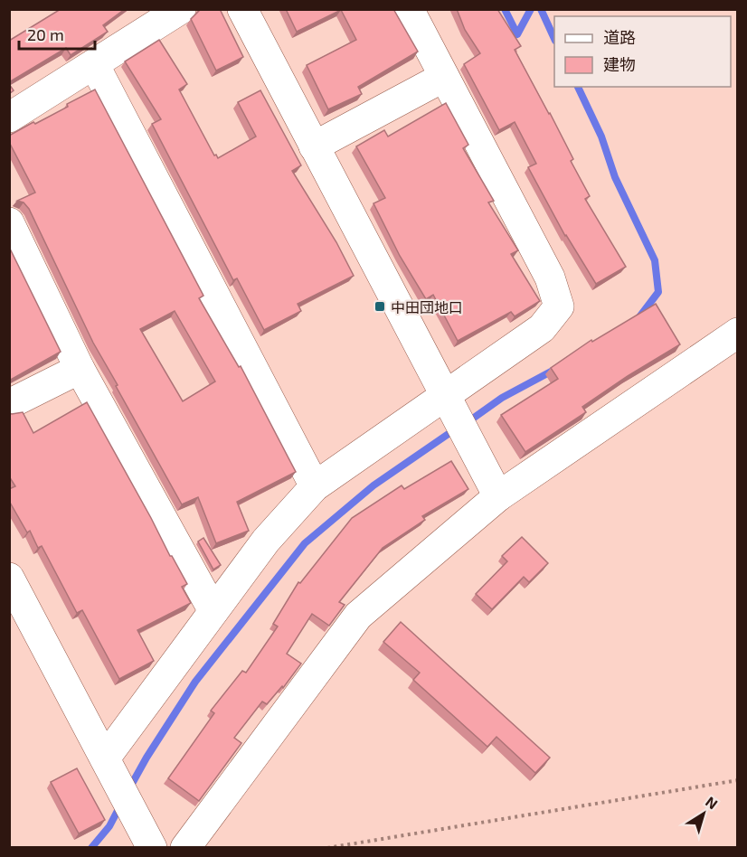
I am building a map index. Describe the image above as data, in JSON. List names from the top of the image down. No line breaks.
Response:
{"places":{"transit":["中田団地口"]},"legend":["道路","建物"],"scale_bar":"20 m","north":"top right"}
